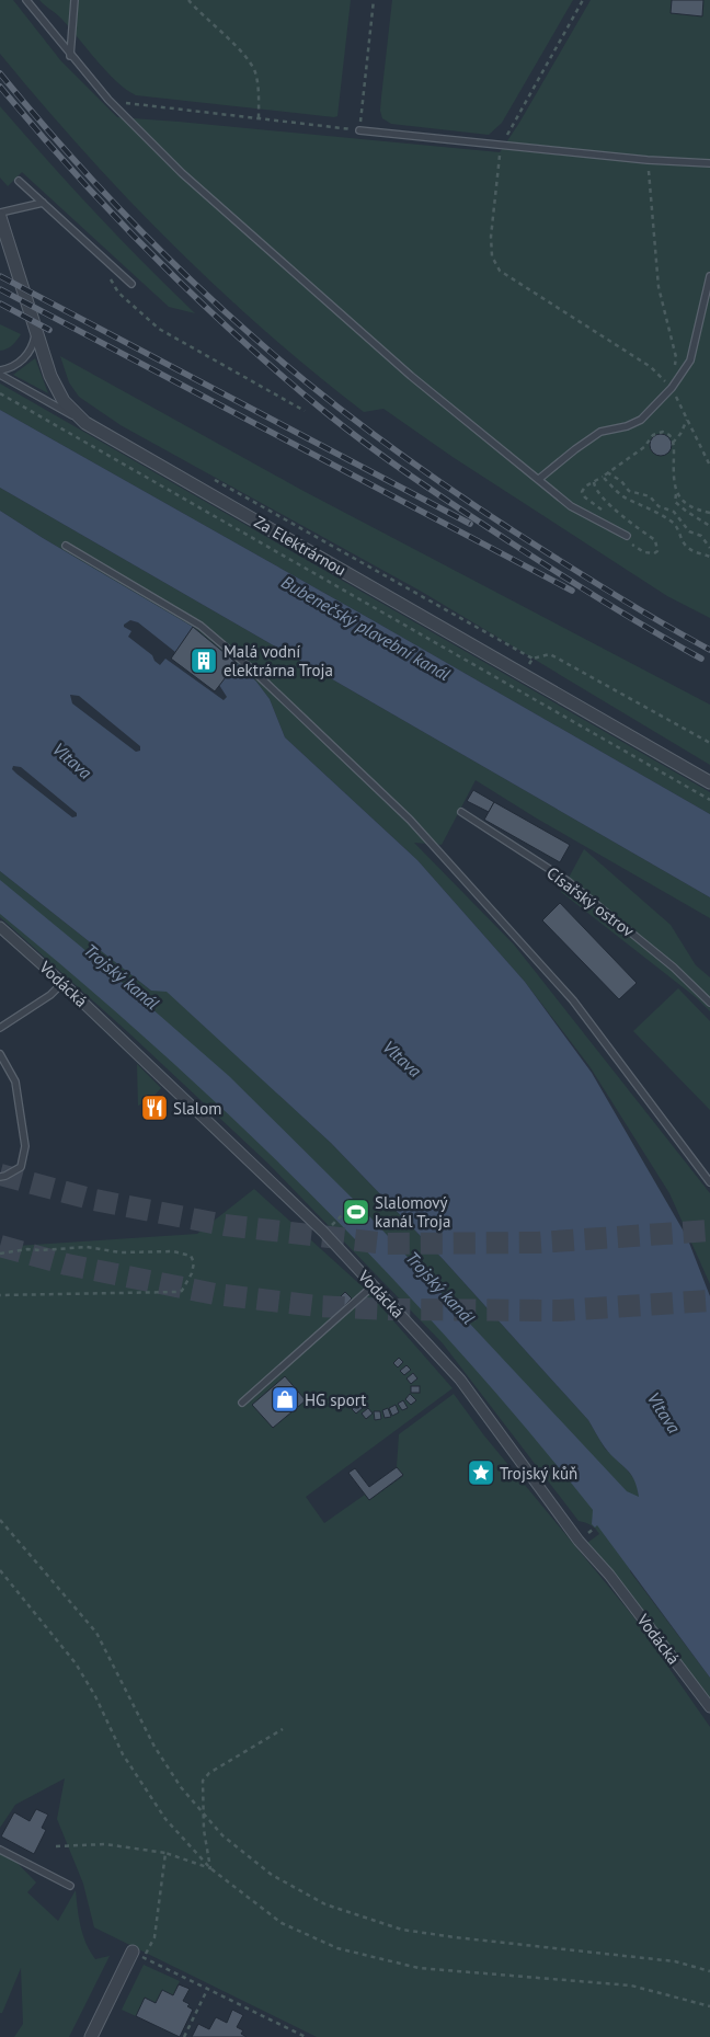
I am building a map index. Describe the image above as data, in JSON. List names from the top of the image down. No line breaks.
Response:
{"streets":{"street":["Za Elektrárnou","Vodácká"],"lane":["Císařský ostrov"]},"water":["Bubenečský plavební kanál","Vltava","Trojský kanál"],"places":{"building":["Malá vodní elektrárna Troja"],"restaurant":["Slalom"],"sports":["Slalomový kanál Troja"],"shop":["HG sport"],"place":["Trojský kůň"]}}
